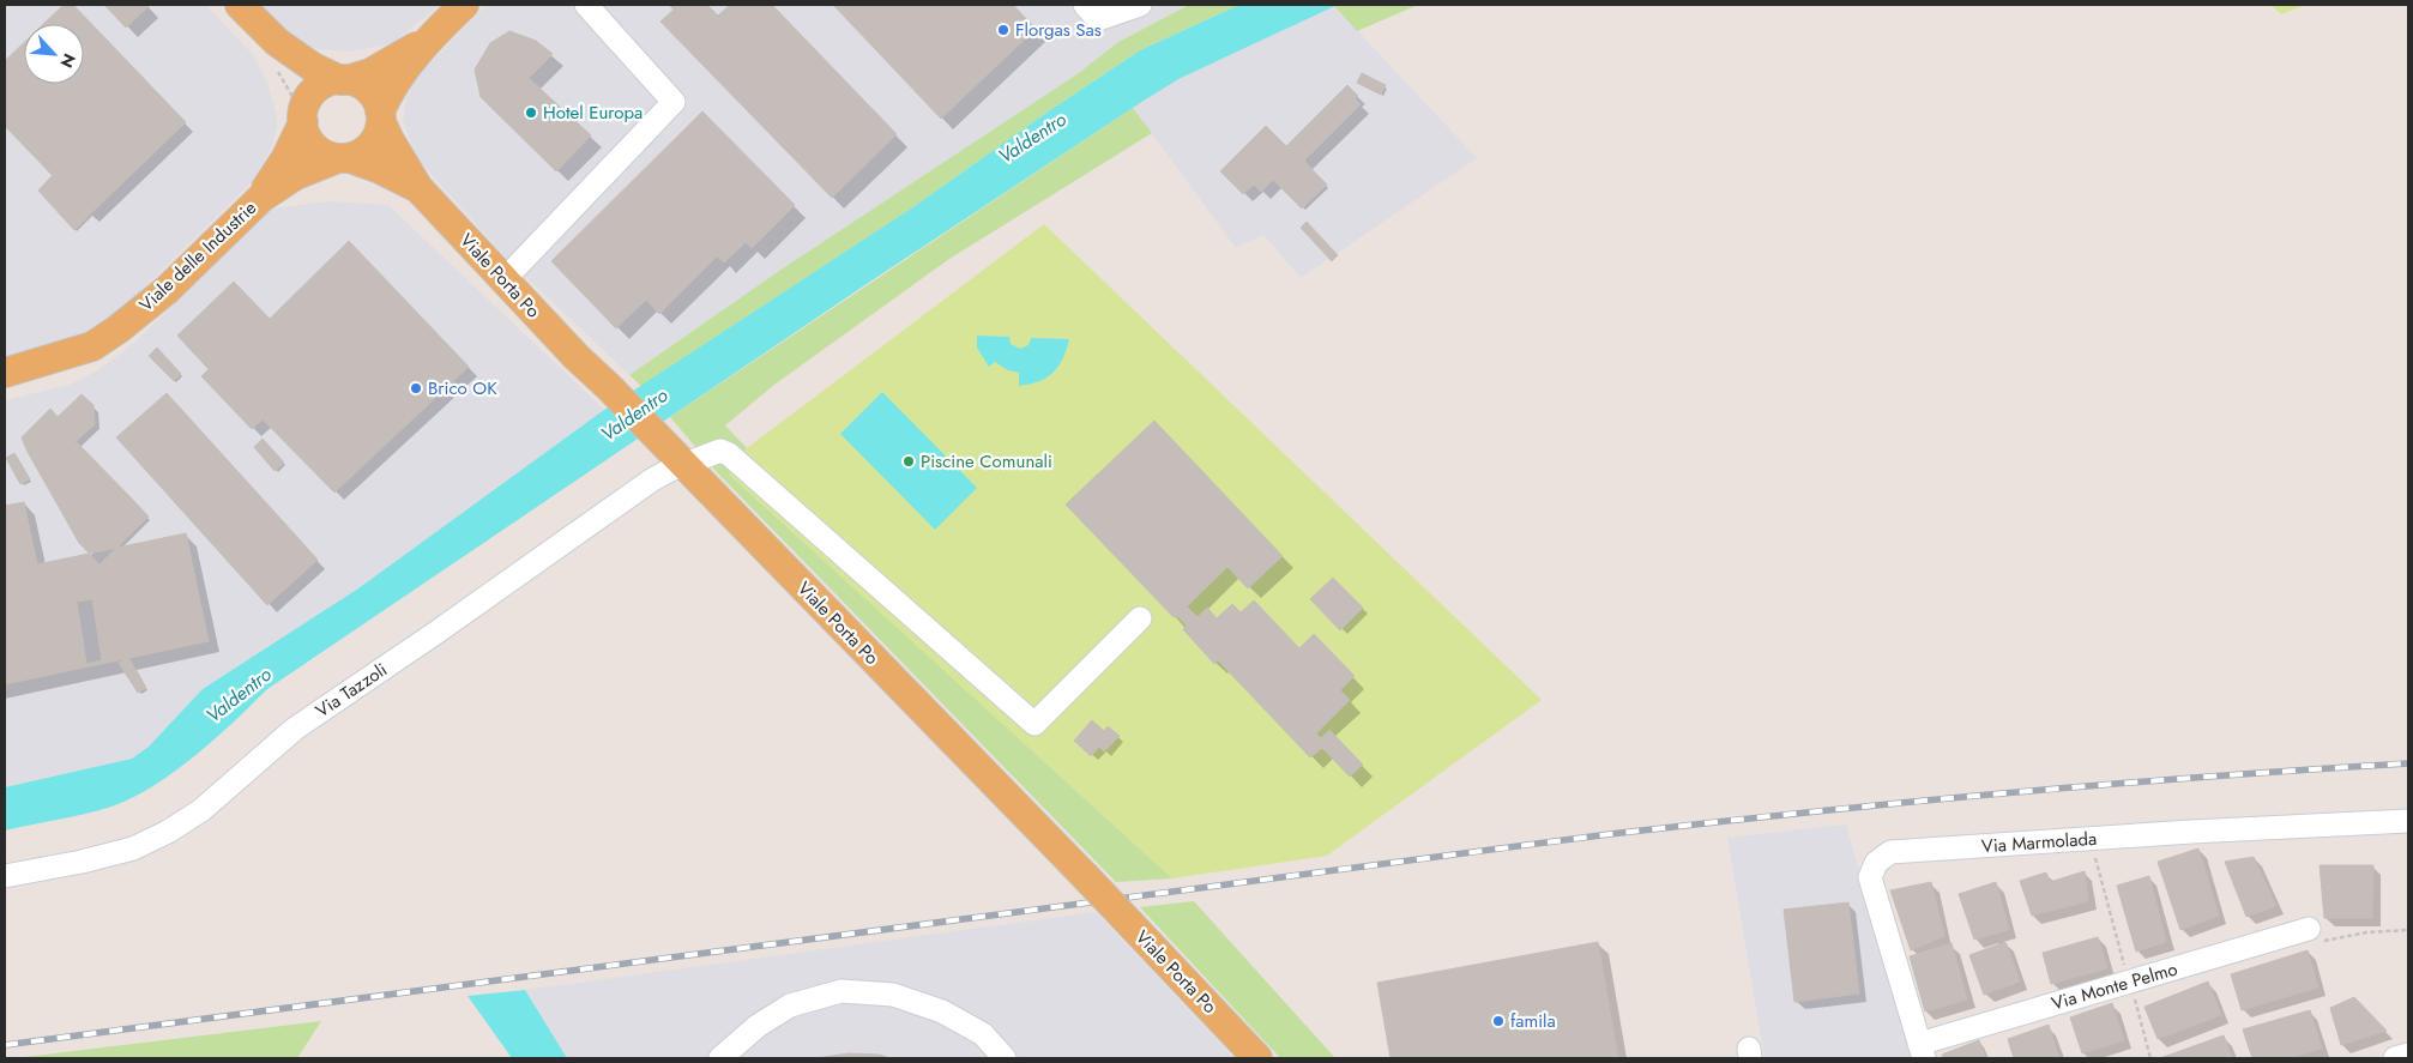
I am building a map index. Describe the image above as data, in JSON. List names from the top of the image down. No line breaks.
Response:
{"streets":{"main road":["Viale delle Industrie","Viale Porta Po"],"street":["Via Tazzoli","Via Marmolada","Via Monte Pelmo"]},"crossings":[["Viale delle Industrie","Viale Porta Po"],["Viale Porta Po","Via Tazzoli"],["Via Marmolada","Via Monte Pelmo"]],"water":["Valdentro"],"places":["Florgas Sas","Hotel Europa","Brico OK","Piscine Comunali","famila"],"north":"bottom right"}
